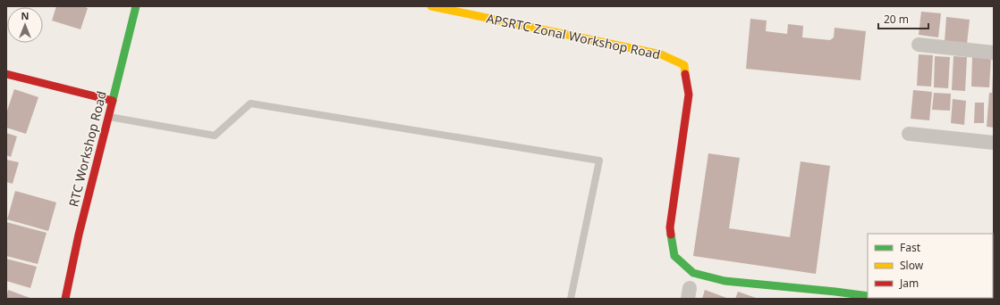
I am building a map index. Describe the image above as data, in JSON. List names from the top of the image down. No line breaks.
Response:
{"streets":{"street":["APSRTC Zonal Workshop Road","RTC Workshop Road"]},"legend":["Fast","Slow","Jam"],"scale_bar":"20 m","north":"top"}
